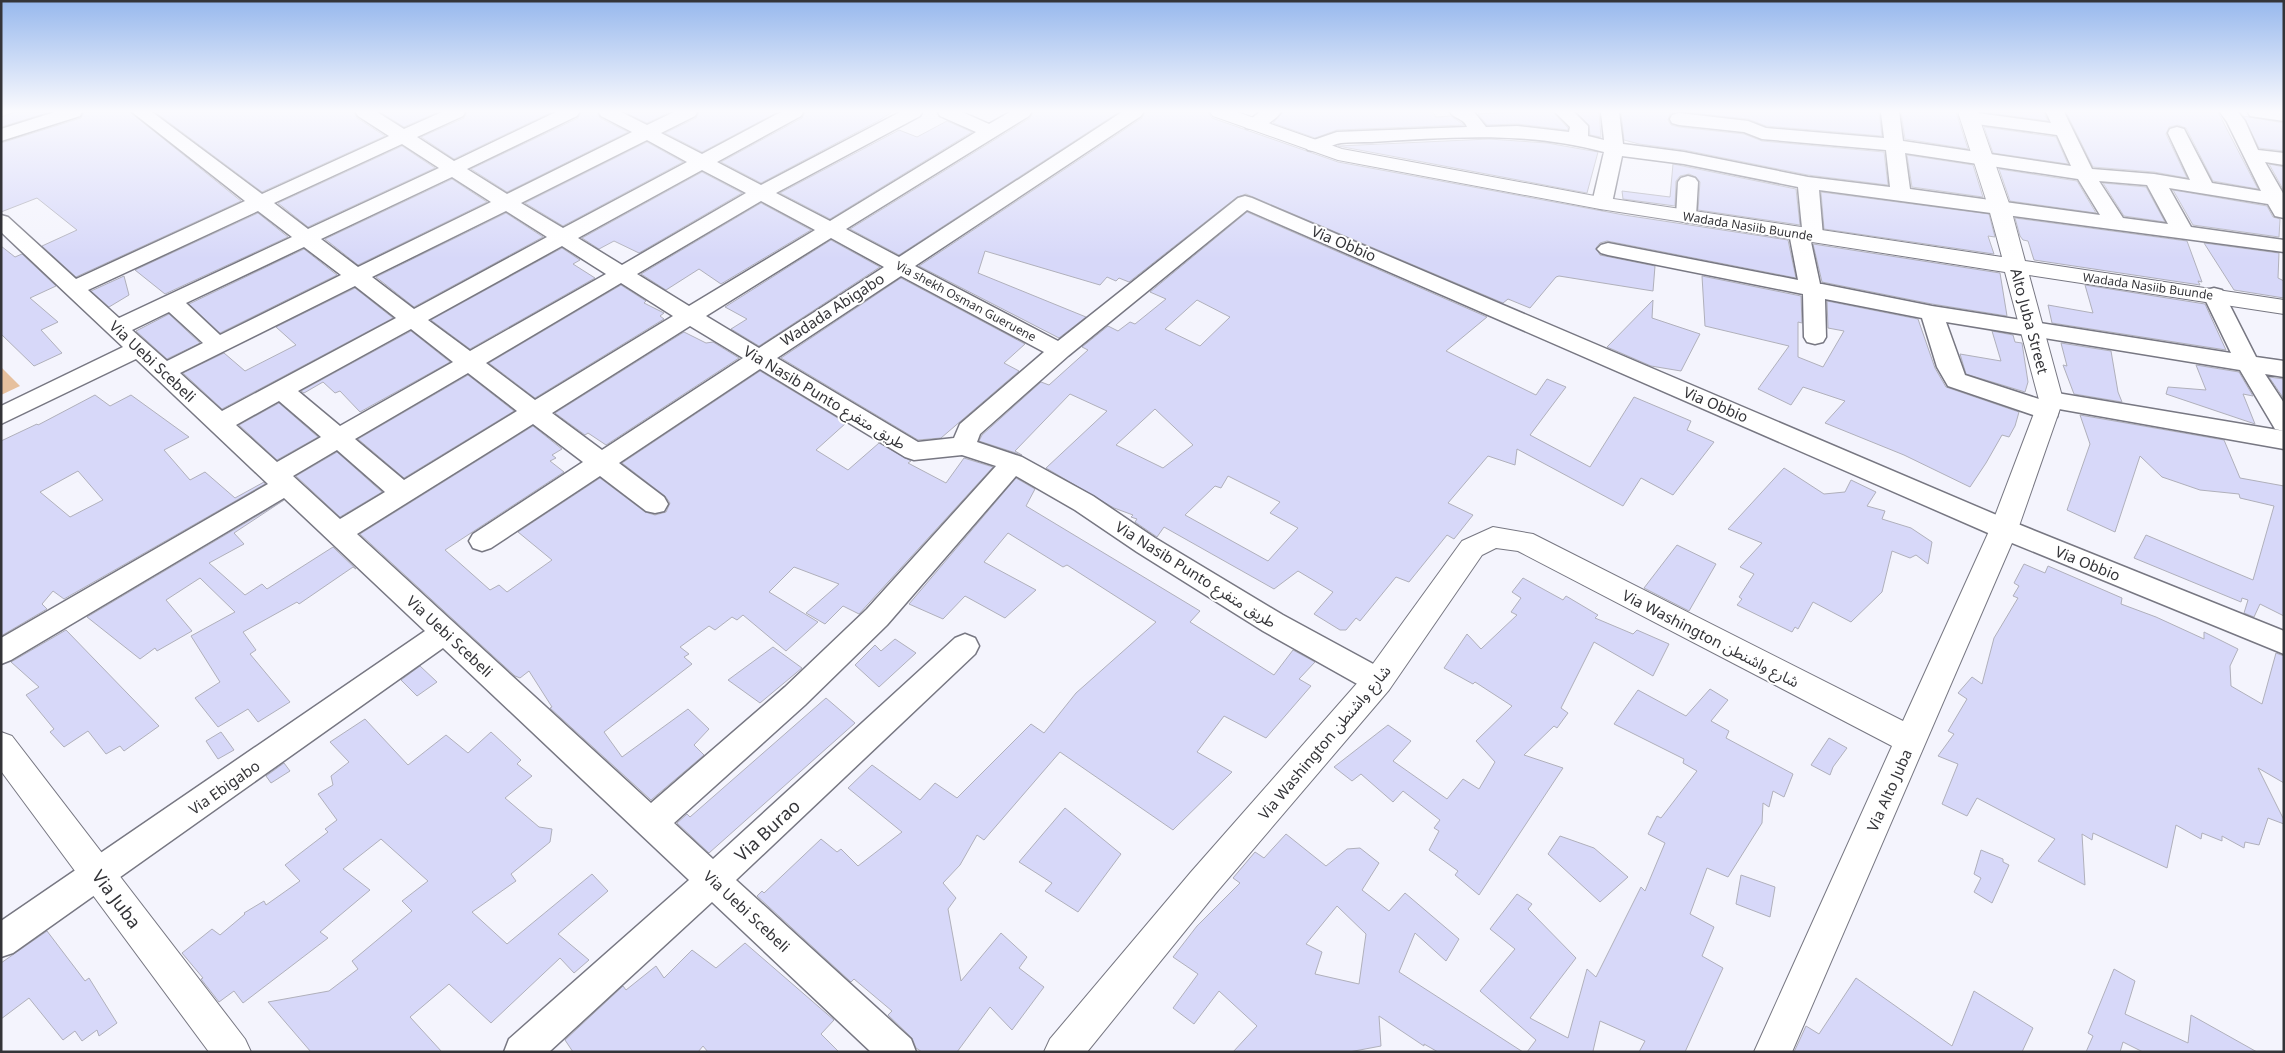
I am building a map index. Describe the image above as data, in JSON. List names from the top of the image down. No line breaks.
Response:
{"streets":{"street":["Wadada Nasiib Buunde","Via Obbio","Via shekh Osman Gueruene","Wadada Abigabo","Alto Juba Street","Via Uebi Scebeli","Via Nasib Punto طريق متفرع","Via Washington شارع واشنطن","Via Ebigabo","Via Alto Juba","Via Burao","Via Juba"]},"crossings":[["Wadada Nasiib Buunde","Alto Juba Street"],["Via Obbio","Via shekh Osman Gueruene"],["Via Obbio","Via Alto Juba"],["Via shekh Osman Gueruene","Wadada Abigabo"],["Wadada Abigabo","Via Nasib Punto طريق متفرع"],["Via Uebi Scebeli","Via Ebigabo"],["Via Uebi Scebeli","Via Burao"],["Via Nasib Punto طريق متفرع","Via Washington شارع واشنطن"],["Via Washington شارع واشنطن","Via Alto Juba"],["Via Ebigabo","Via Juba"]]}
